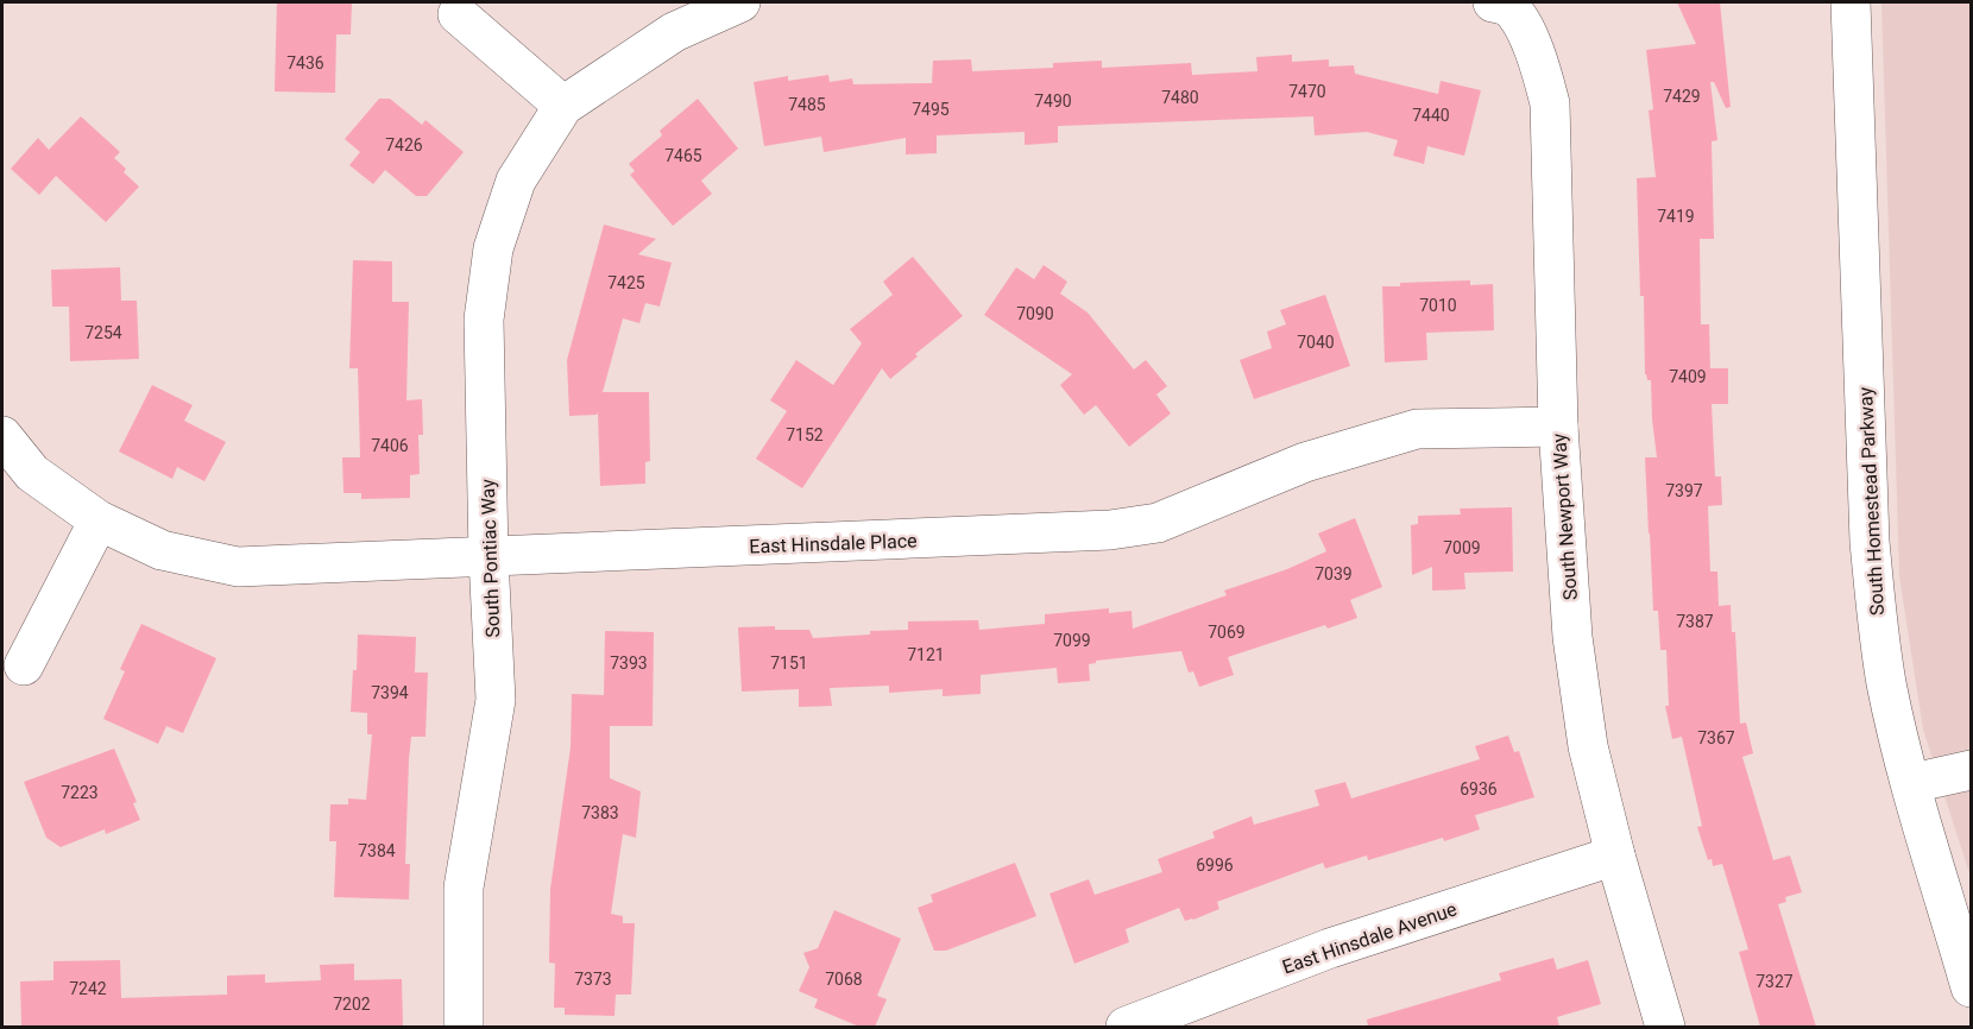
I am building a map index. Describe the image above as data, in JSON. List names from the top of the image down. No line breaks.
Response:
{"streets":{"street":["South Homestead Parkway","South Newport Way","East Hinsdale Place","South Pontiac Way","East Hinsdale Avenue"]},"crossings":[["South Newport Way","East Hinsdale Place"],["South Newport Way","East Hinsdale Avenue"],["East Hinsdale Place","South Pontiac Way"]],"house_numbers":["7436","7470","7429","7480","7490","7485","7495","7440","7426","7465","7419","7425","7010","7090","7254","7040","7409","7152","7406","7397","7009","7039","7387","7069","7099","7121","7393","7151","7394","7367","6936","7223","7383","7384","6996","7373","7068","7327","7242","7202"]}
